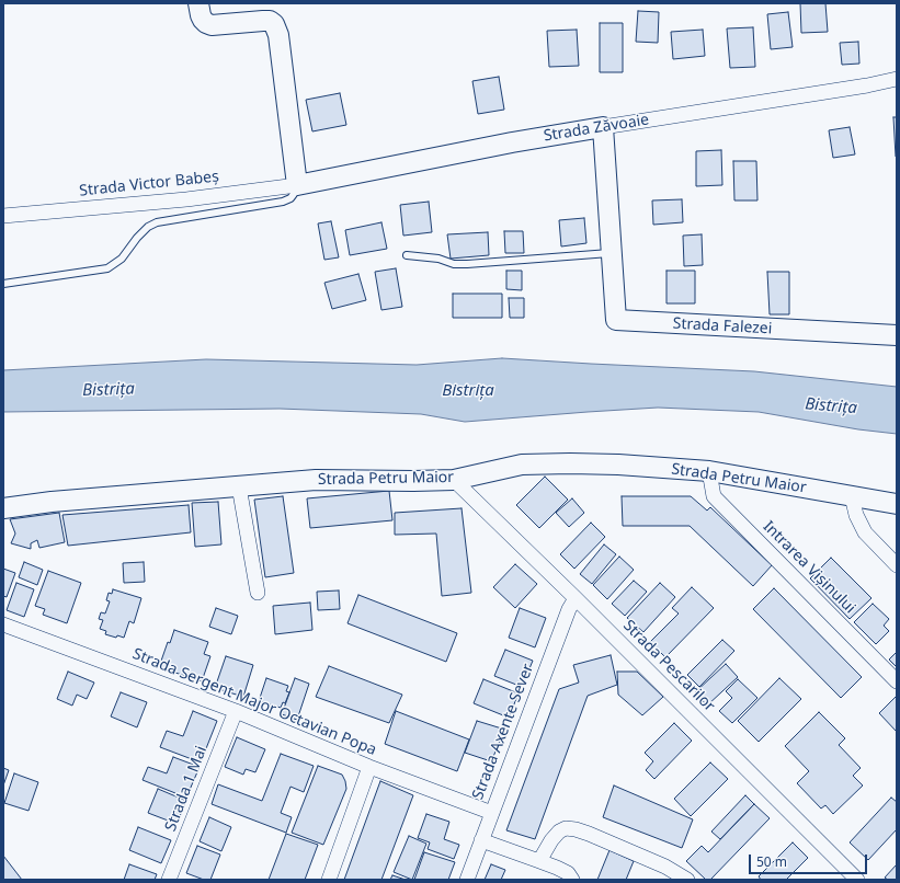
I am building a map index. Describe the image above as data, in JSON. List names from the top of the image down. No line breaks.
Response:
{"streets":{"street":["Strada Zăvoaie","Strada Victor Babeș","Strada Falezei","Strada Petru Maior","Intrarea Vișinului","Strada Pescarilor","Strada Sergent Major Octavian Popa","Strada Axente Sever","Strada 1 Mai"]},"crossings":[["Strada Zăvoaie","Strada Victor Babeș"],["Strada Zăvoaie","Strada Falezei"],["Strada Petru Maior","Intrarea Vișinului"],["Strada Petru Maior","Strada Pescarilor"],["Strada Pescarilor","Strada Axente Sever"],["Strada Sergent Major Octavian Popa","Strada Axente Sever"],["Strada Sergent Major Octavian Popa","Strada 1 Mai"]],"water":["Bistrița"],"scale_bar":"50 m"}
